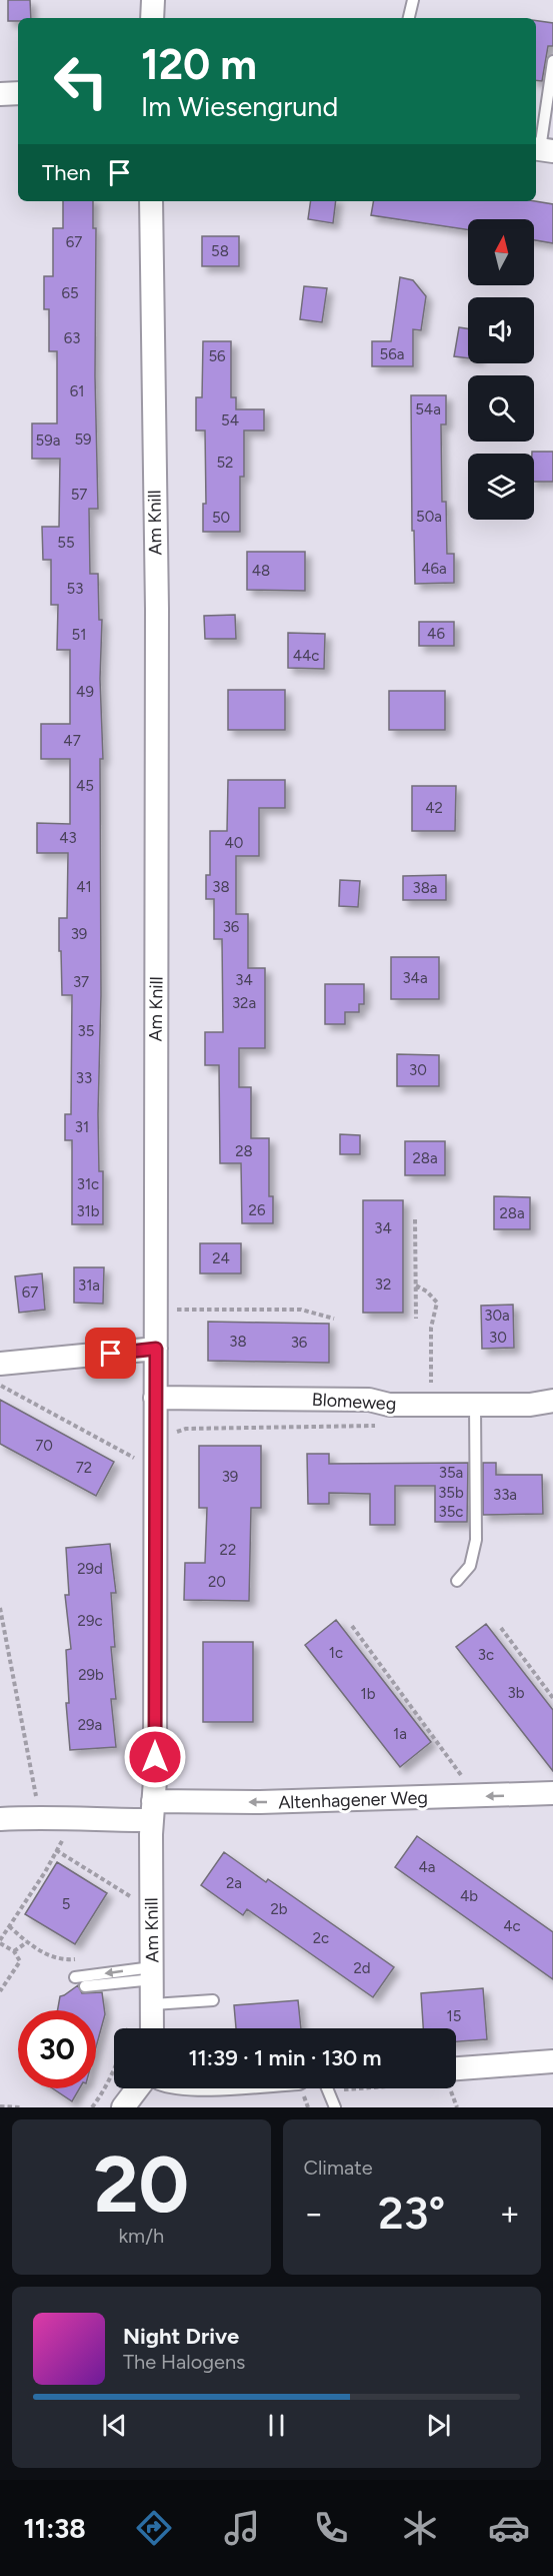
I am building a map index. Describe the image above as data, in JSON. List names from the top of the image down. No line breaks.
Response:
{"streets":{"street":["Am Knill","Blomeweg","Altenhagener Weg"]},"crossings":[["Am Knill","Blomeweg"],["Am Knill","Altenhagener Weg"]],"one_way":["Altenhagener Weg"],"house_numbers":["67","58","65","63","56a","56","61","54a","54","59","59a","52","57","50a","50","55","46a","48","53","46","51","44c","49","47","45","42","43","40","41","38","38a","36","39","34a","34","37","32a","35","30","33","31","28","28a","31c","26","31b","28a","34","24","32","31a","67","30a","30","38","36","70","72","35a","39","35b","33a","35c","22","29d","20","29c","1c","3c","29b","3b","1b","29a","1a","4a","2a","4b","5","2b","4c","2c","2d","15"],"north":"top","page":{"turn":["120 m","Im Wiesengrund"],"then":"Then","limit":"30","trip":"11:39 · 1 min · 130 m","tile":[["20","km/h"],"Climate"],"heat":["−","23°","+"],"song":["Night Drive","The Halogens"],"tabs":"11:38"}}
